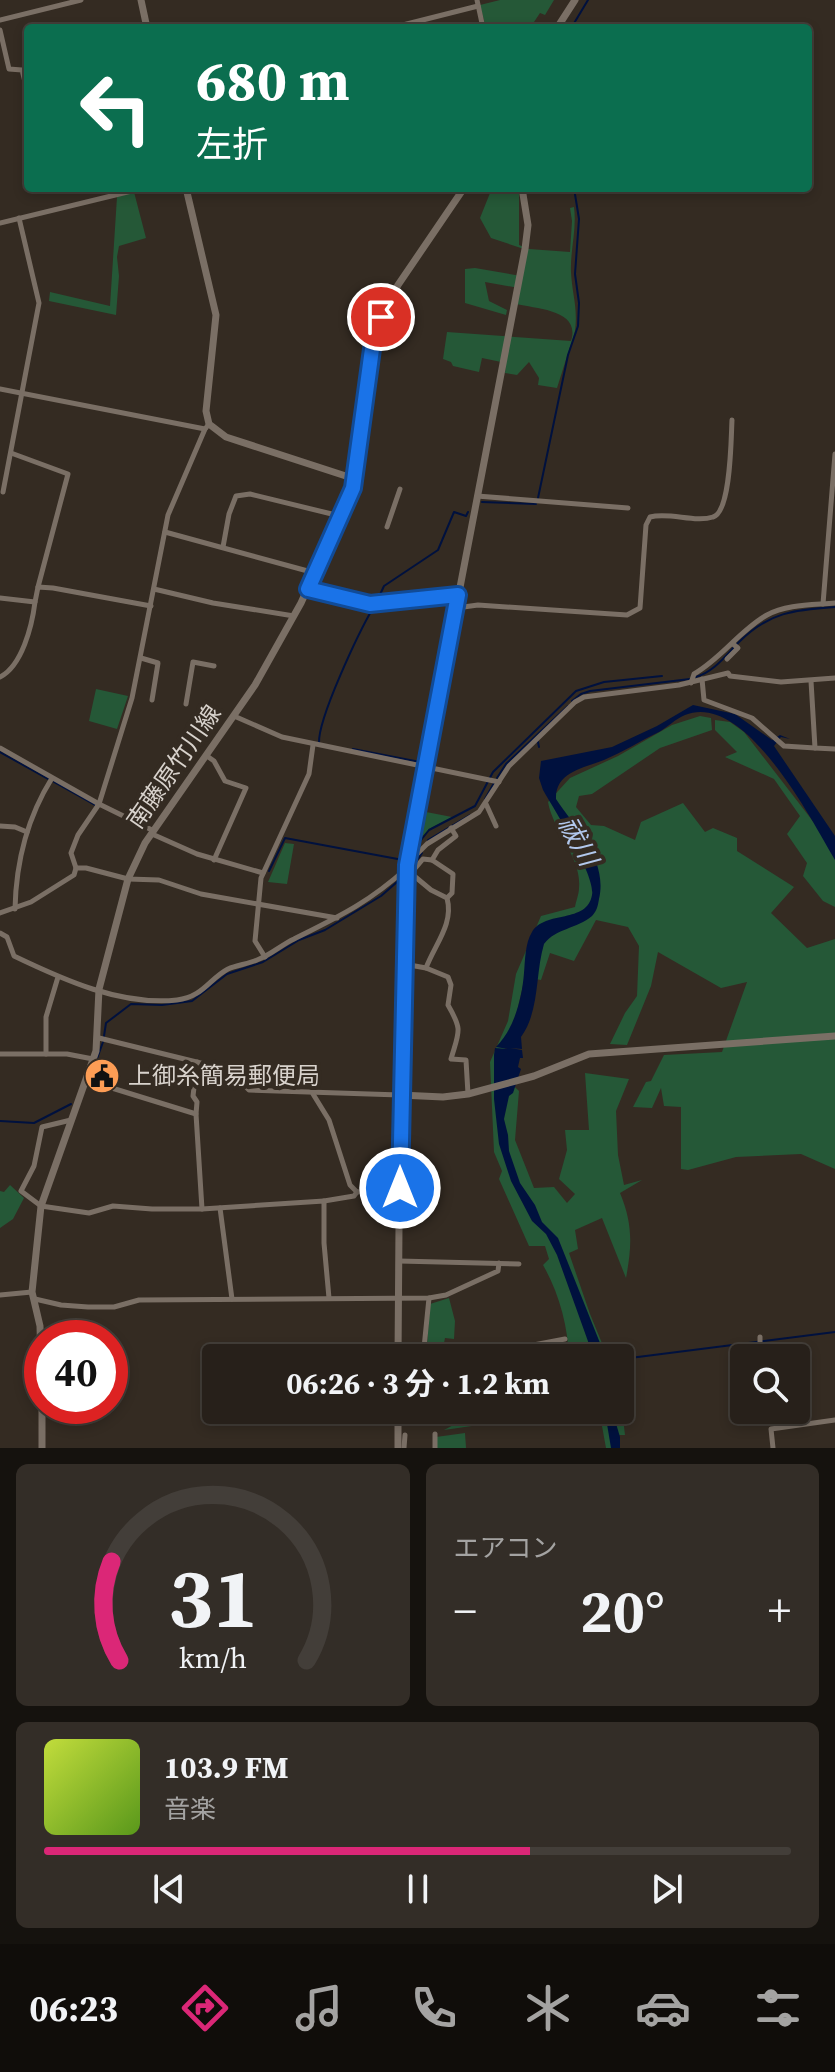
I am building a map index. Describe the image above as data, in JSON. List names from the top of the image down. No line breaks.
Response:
{"streets":{"street":["南藤原竹川線"]},"water":["祓川"],"places":{"public building":["上御糸簡易郵便局"]},"page":{"turn":["680 m","左折"],"limit":"40","trip":"06:26 · 3 分 · 1.2 km","tile":"エアコン","heat":["−","20°","+"],"song":["103.9 FM","音楽"],"tabs":"06:23","gauge":["31","km/h"]}}
